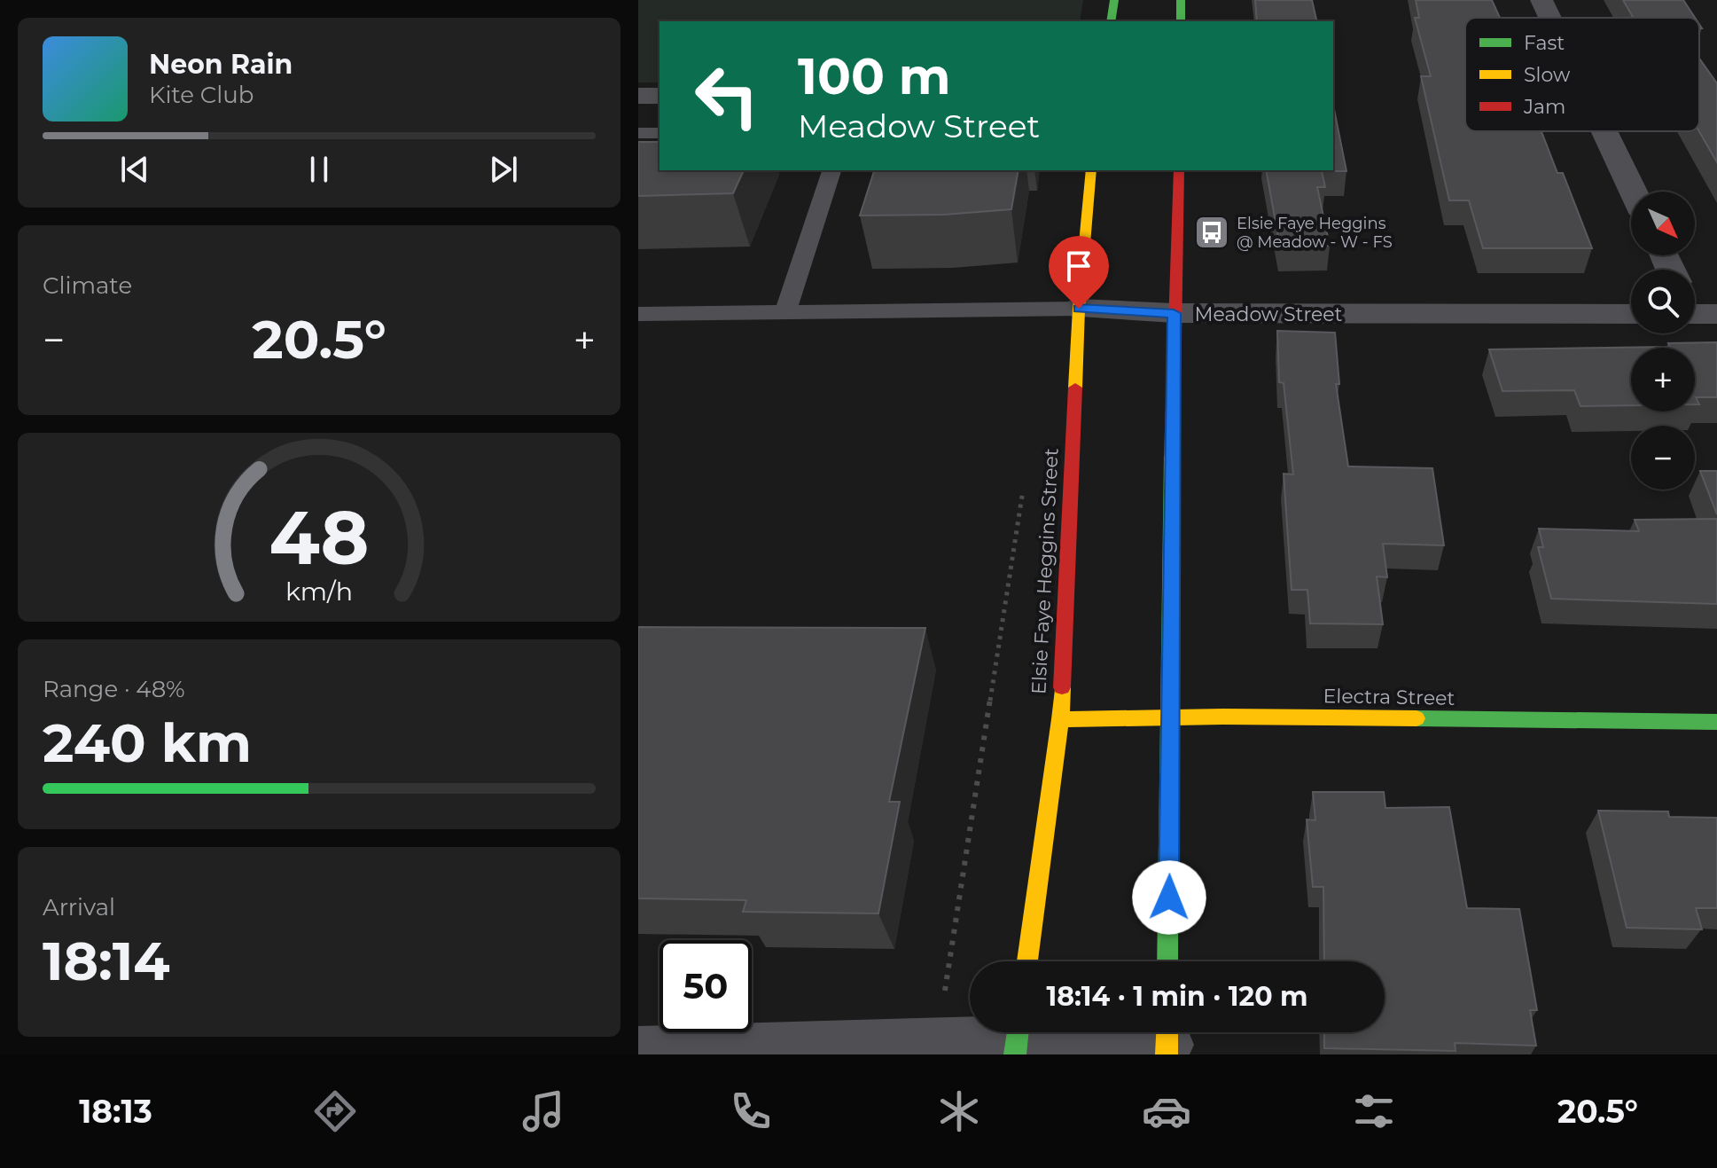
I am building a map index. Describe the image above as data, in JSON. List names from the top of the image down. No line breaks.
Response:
{"streets":{"main road":["Elsie Faye Heggins Street","Electra Street"],"street":["Meadow Street"]},"crossings":[["Meadow Street","Elsie Faye Heggins Street"],["Elsie Faye Heggins Street","Electra Street"]],"places":{"bus stop":["Elsie Faye Heggins @ Meadow - W - FS"]},"legend":["Fast","Slow","Jam"],"north":"bottom right","page":{"turn":["100 m","Meadow Street"],"song":["Neon Rain","Kite Club"],"map_buttons":["+","−"],"tile":["Climate",["Range · 48%","240 km"],["Arrival","18:14"]],"heat":["−","20.5°","+"],"limit":"50","trip":"18:14 · 1 min · 120 m","tabs":["18:13","20.5°"],"gauge":["48","km/h"]}}
